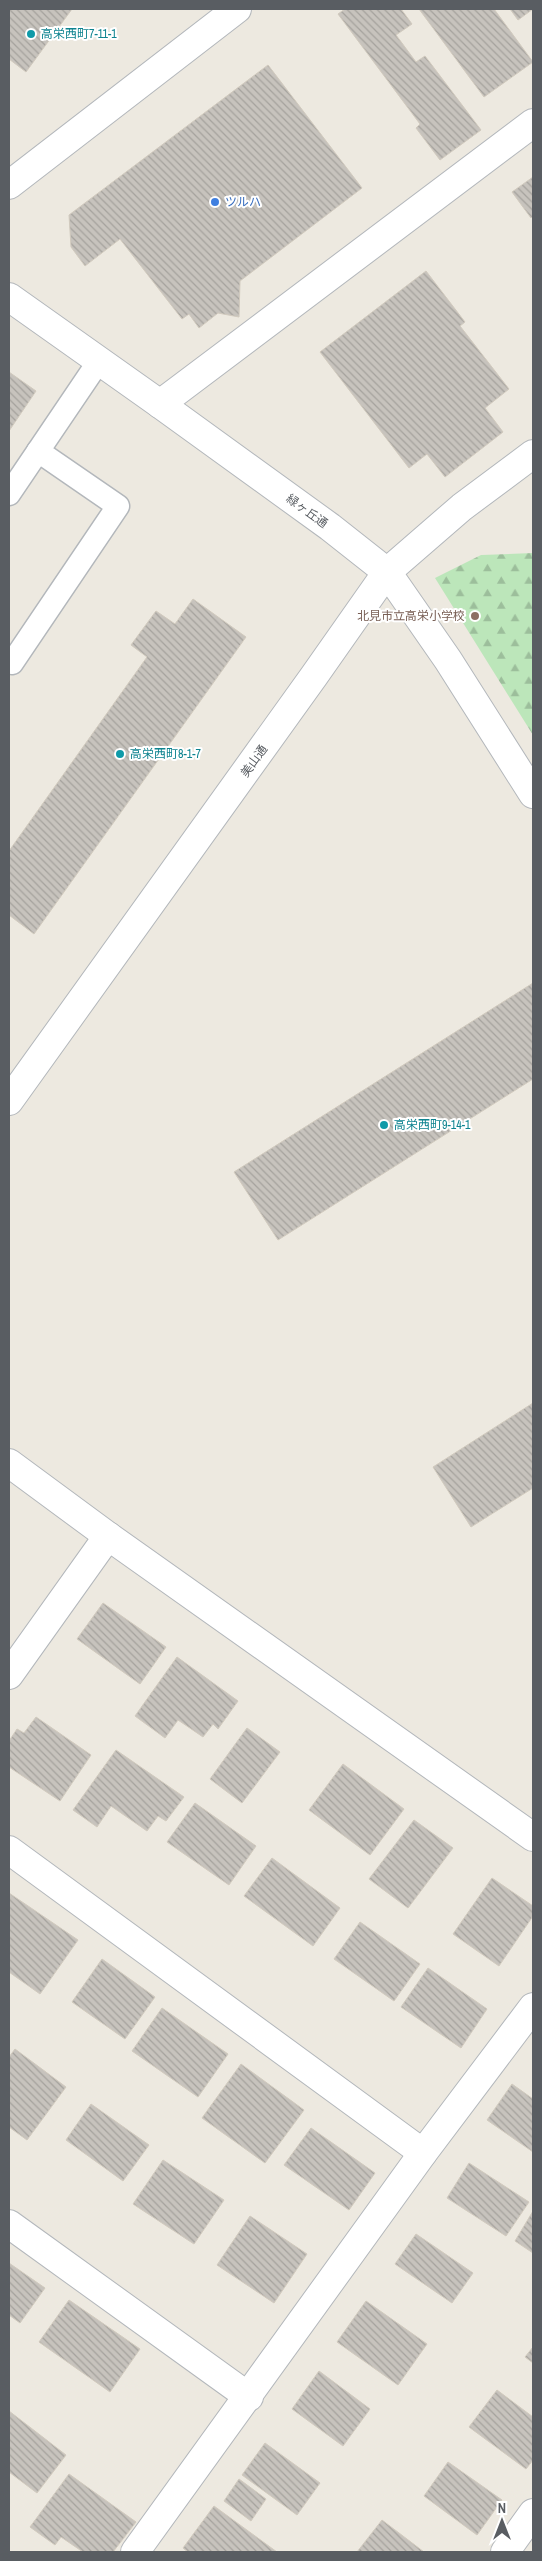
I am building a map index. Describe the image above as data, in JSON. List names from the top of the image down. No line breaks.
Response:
{"streets":{"street":["緑ヶ丘通","美山通"]},"crossings":[["緑ヶ丘通","美山通"]],"places":["高栄西町7-11-1","ツルハ","北見市立高栄小学校","高栄西町8-1-7","高栄西町9-14-1"],"north":"top"}
